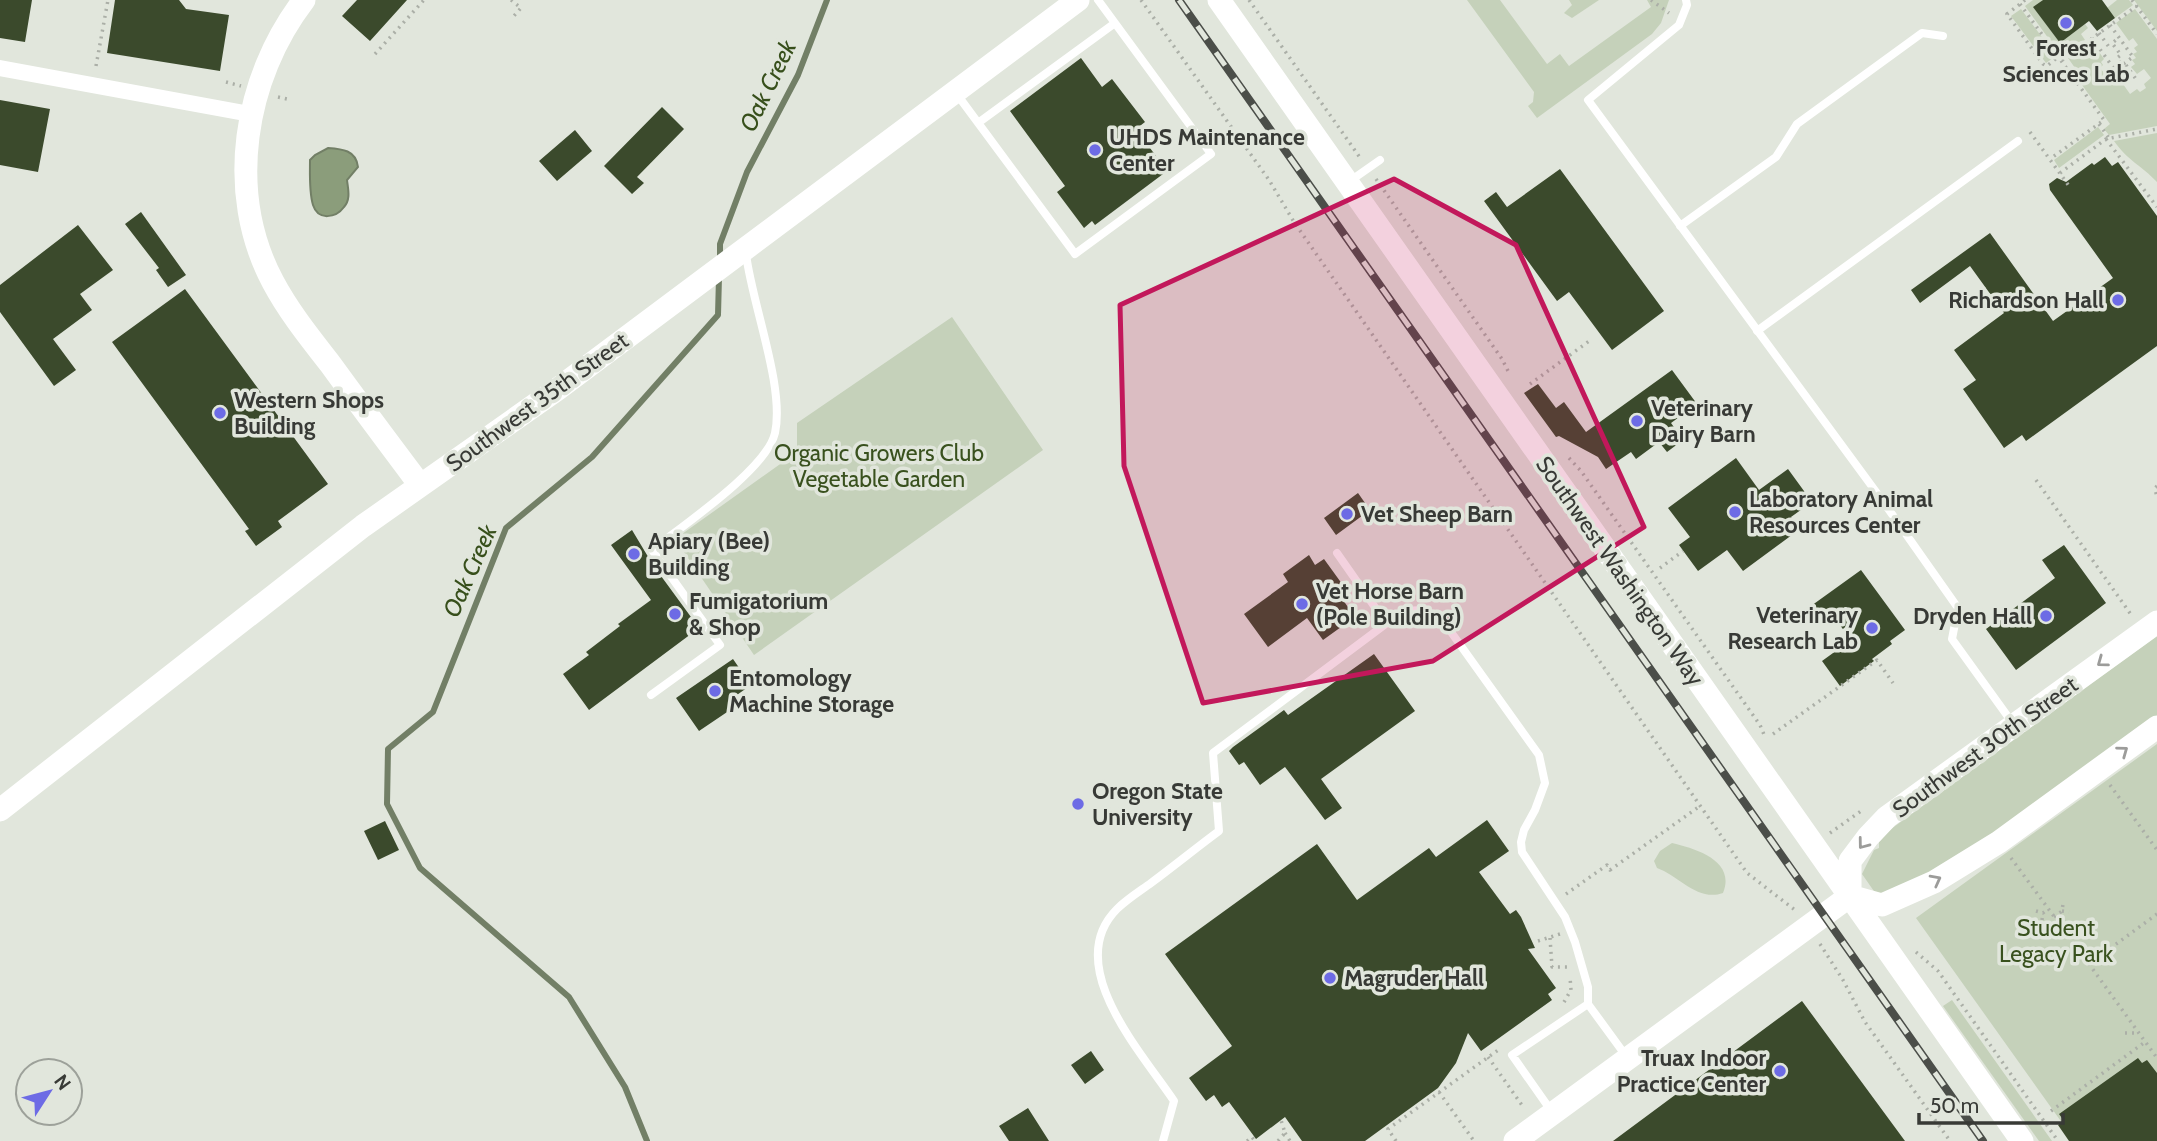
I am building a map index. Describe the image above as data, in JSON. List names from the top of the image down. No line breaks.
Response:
{"streets":{"street":["Southwest 35th Street","Southwest Washington Way","Southwest 30th Street"]},"water":["Oak Creek"],"parks":["Organic Growers Club Vegetable Garden","Student Legacy Park"],"places":["Forest Sciences Lab","UHDS Maintenance Center","Richardson Hall","Western Shops Building","Veterinary Dairy Barn","Laboratory Animal Resources Center","Vet Sheep Barn","Apiary (Bee) Building","Vet Horse Barn (Pole Building)","Fumigatorium & Shop","Dryden Hall","Veterinary Research Lab","Entomology Machine Storage","Oregon State University","Magruder Hall","Truax Indoor Practice Center"],"scale_bar":"50 m","north":"top right"}
